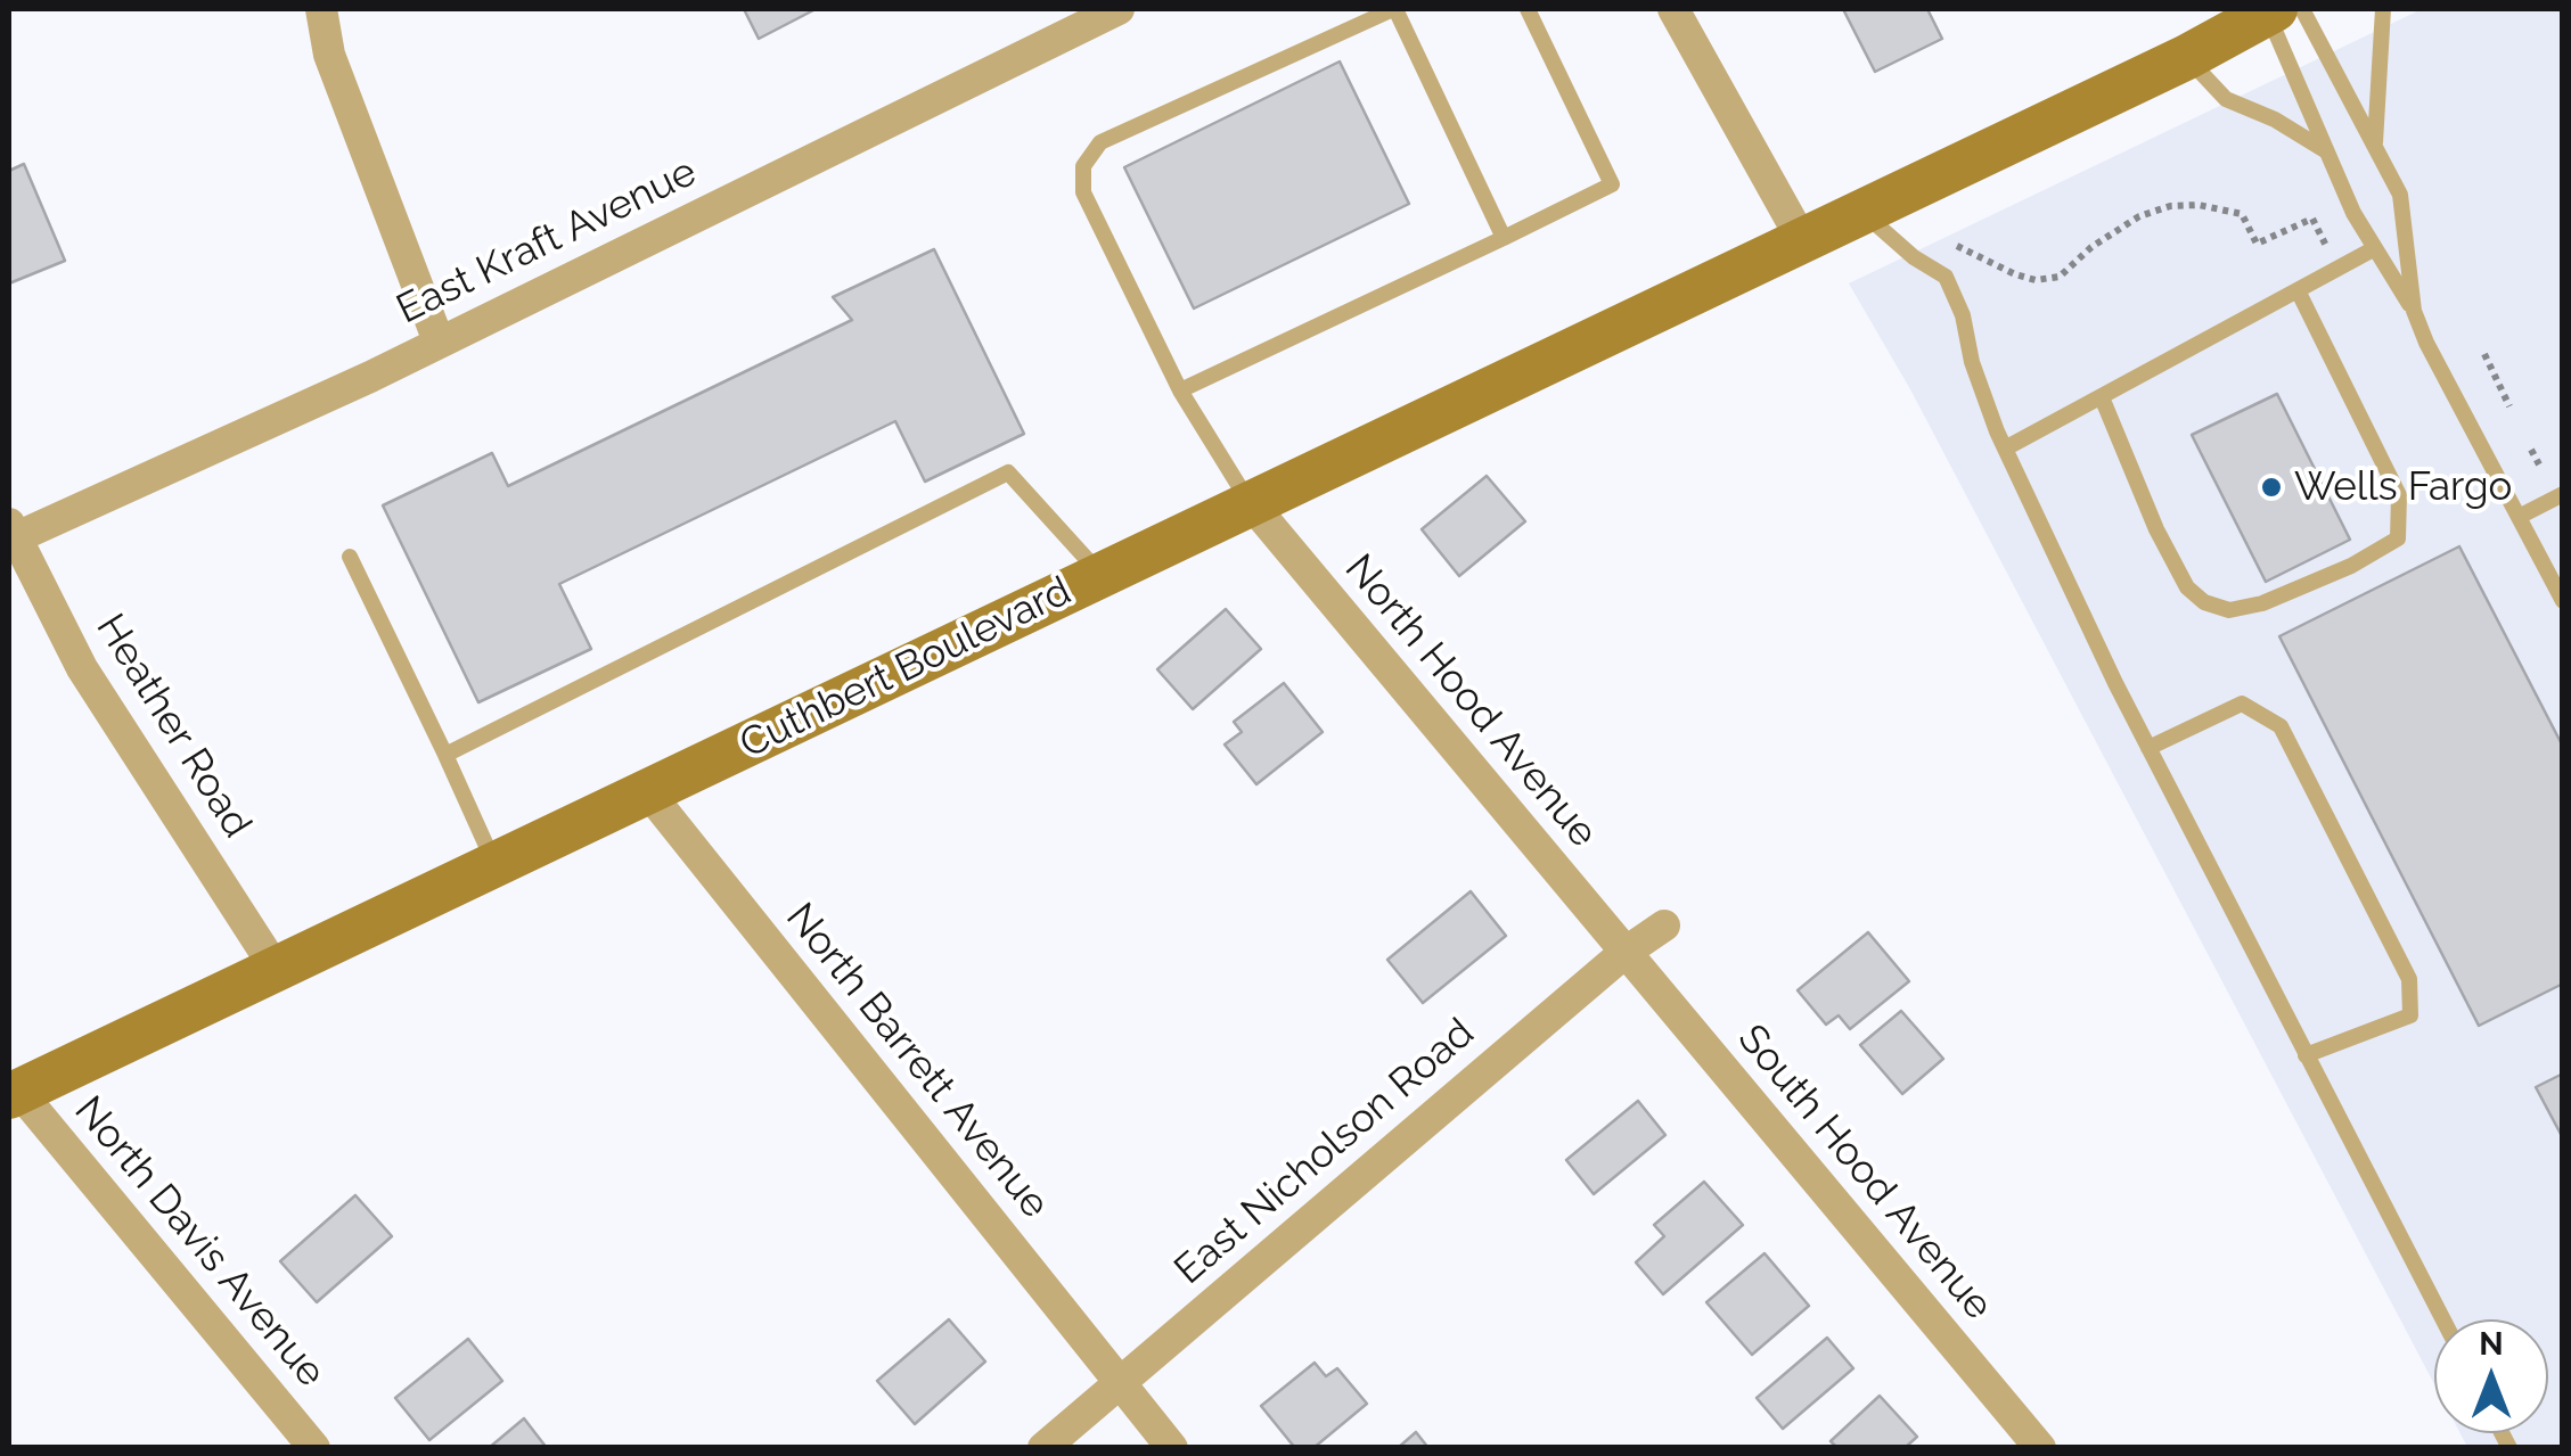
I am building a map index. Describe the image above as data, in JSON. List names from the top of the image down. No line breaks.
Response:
{"streets":{"main road":["Cuthbert Boulevard"],"street":["East Kraft Avenue","North Hood Avenue","Heather Road","North Barrett Avenue","East Nicholson Road","South Hood Avenue","North Davis Avenue"]},"crossings":[["East Kraft Avenue","Heather Road"],["Cuthbert Boulevard","North Hood Avenue"],["Cuthbert Boulevard","Heather Road"],["Cuthbert Boulevard","North Barrett Avenue"],["Cuthbert Boulevard","North Davis Avenue"],["North Hood Avenue","East Nicholson Road"],["North Hood Avenue","South Hood Avenue"],["North Barrett Avenue","East Nicholson Road"],["East Nicholson Road","South Hood Avenue"]],"places":["Wells Fargo"],"north":"top"}
